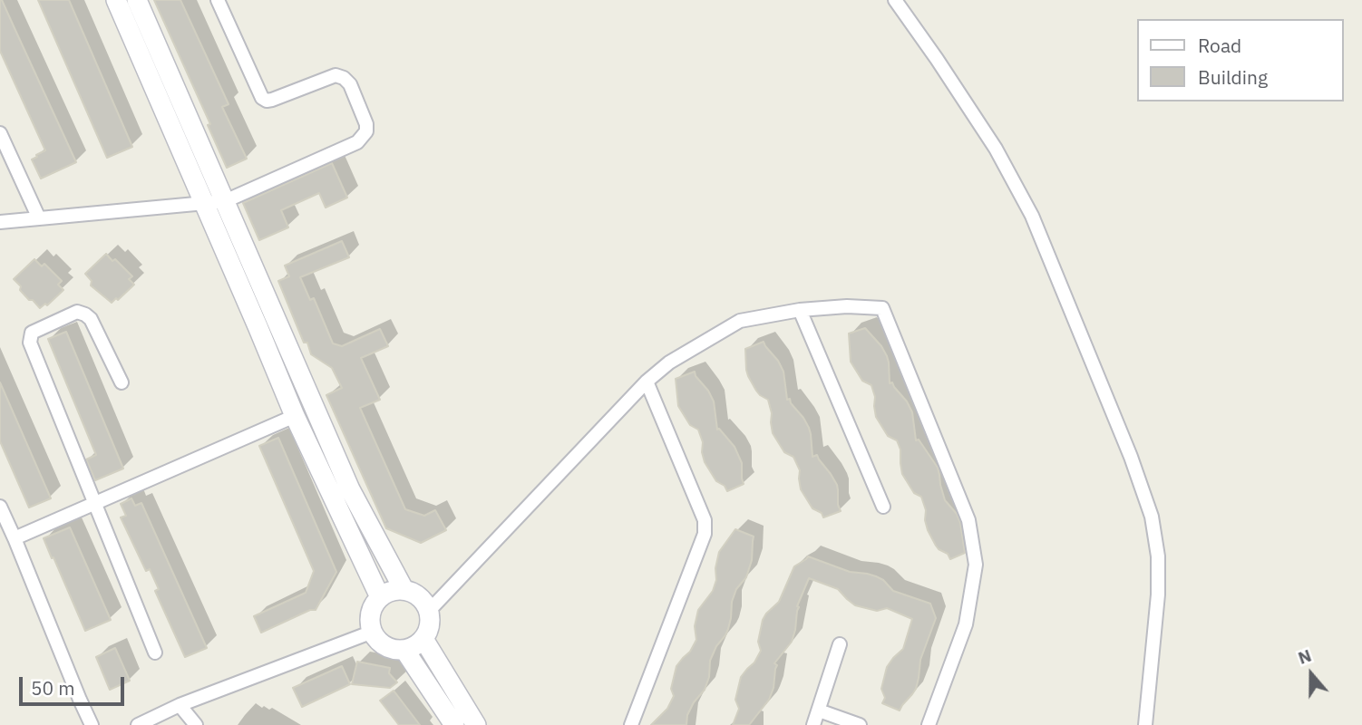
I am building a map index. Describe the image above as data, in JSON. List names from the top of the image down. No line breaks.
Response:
{"legend":["Road","Building"],"scale_bar":"50 m","north":"top"}
